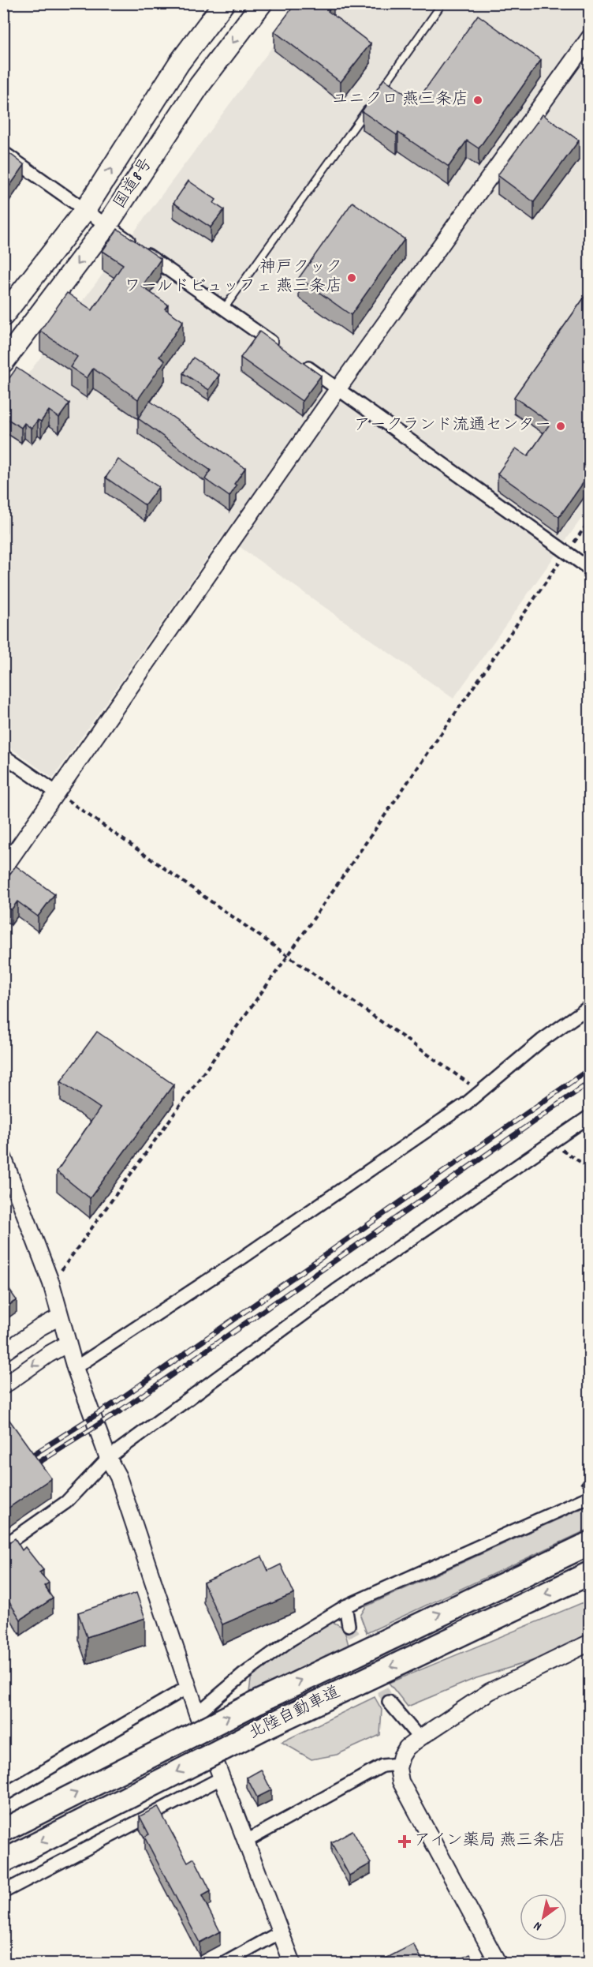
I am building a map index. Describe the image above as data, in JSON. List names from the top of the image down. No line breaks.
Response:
{"streets":{"highway":["国道8号","北陸自動車道"]},"places":{"other":["ユニクロ 燕三条店","神戸クック ワールドビュッフェ 燕三条店","アークランド流通センター"],"health":["アイン薬局 燕三条店"]},"north":"bottom left"}
